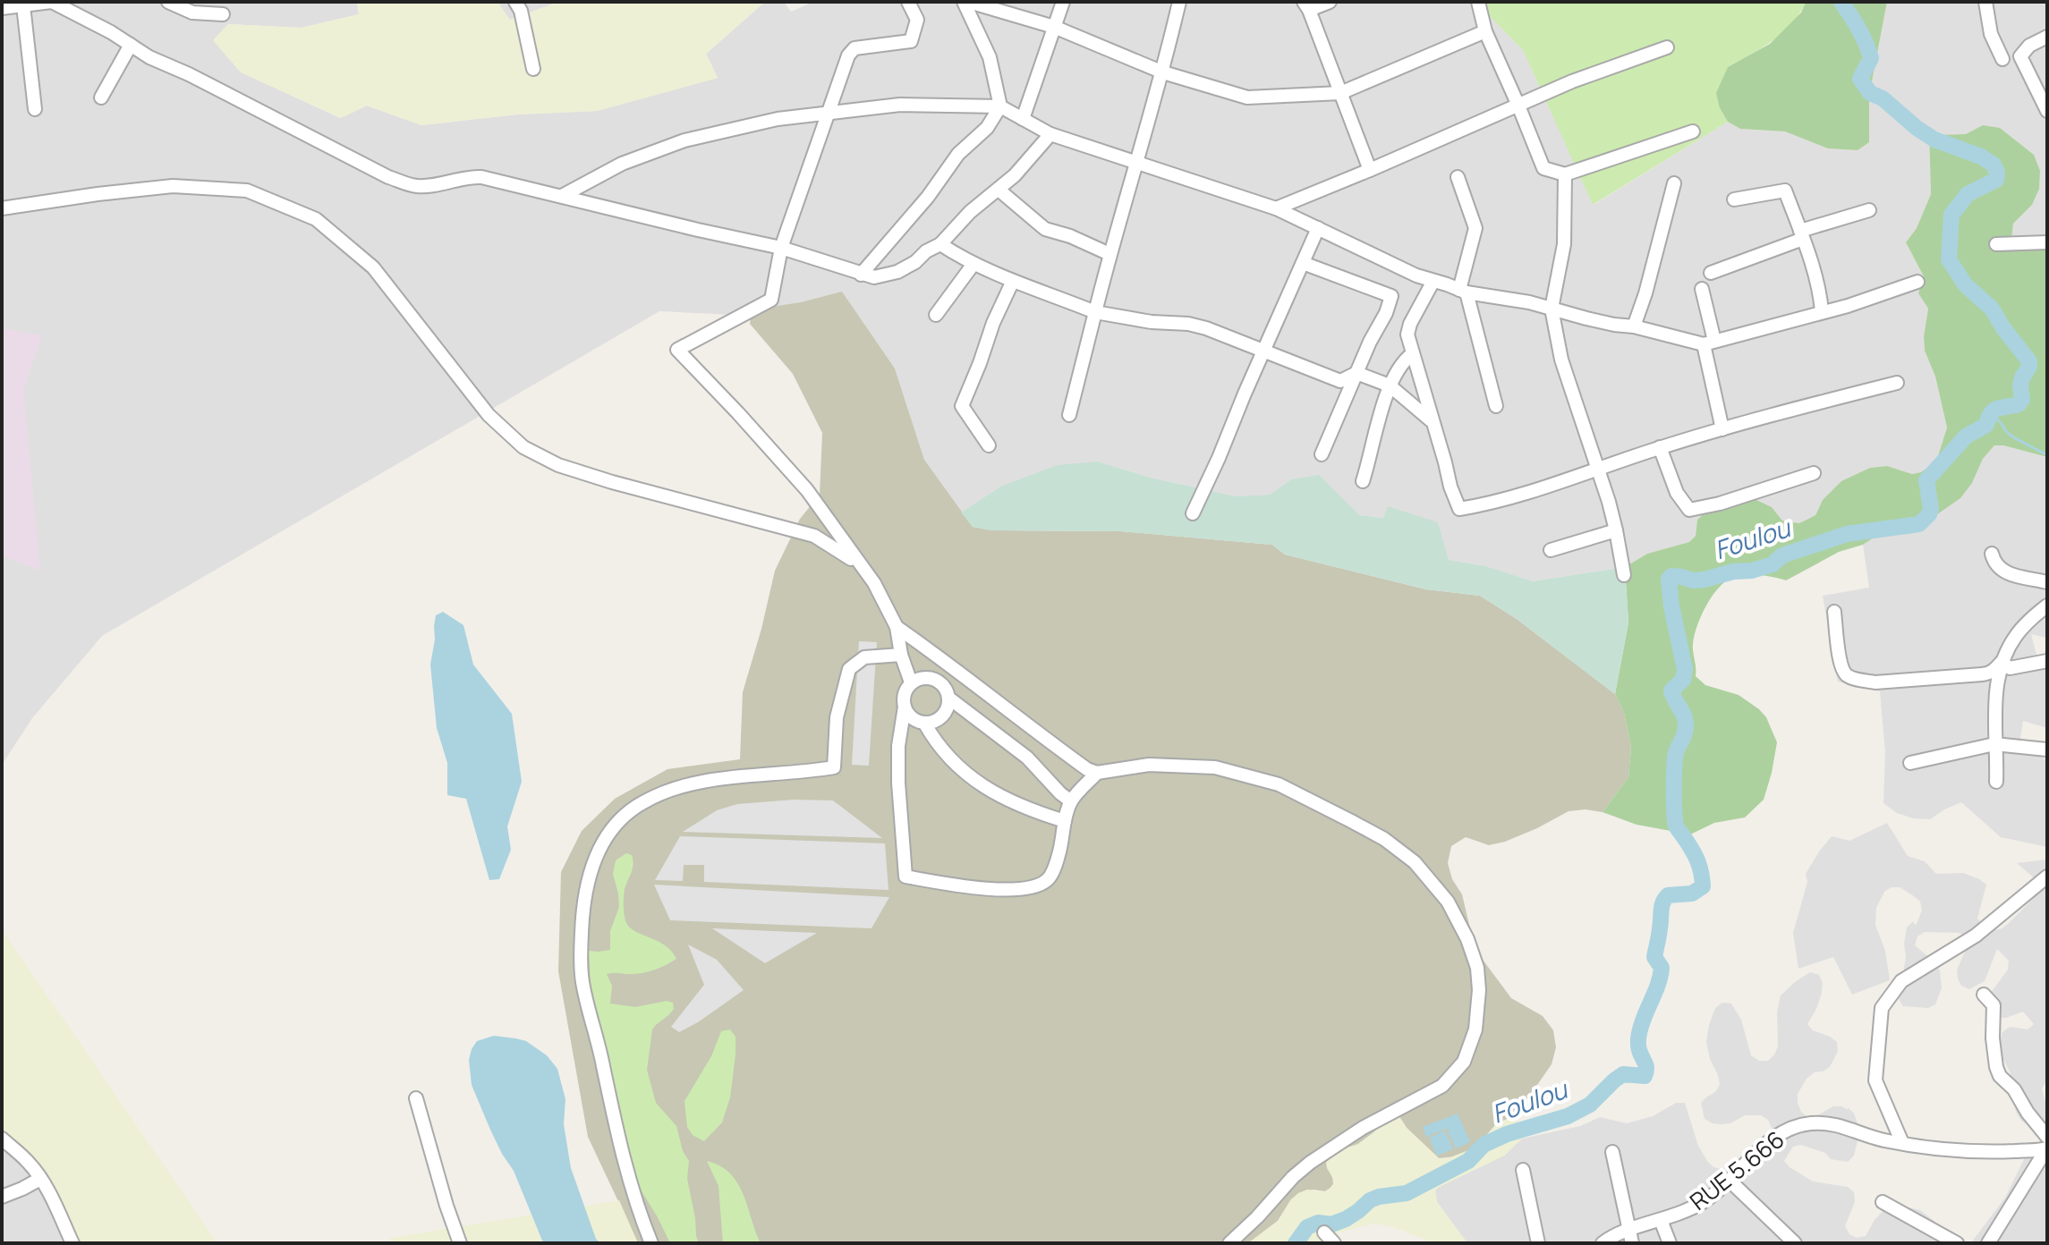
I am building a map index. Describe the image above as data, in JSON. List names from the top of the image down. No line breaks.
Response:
{"streets":{"street":["RUE 5.666"]},"water":["Foulou"]}
